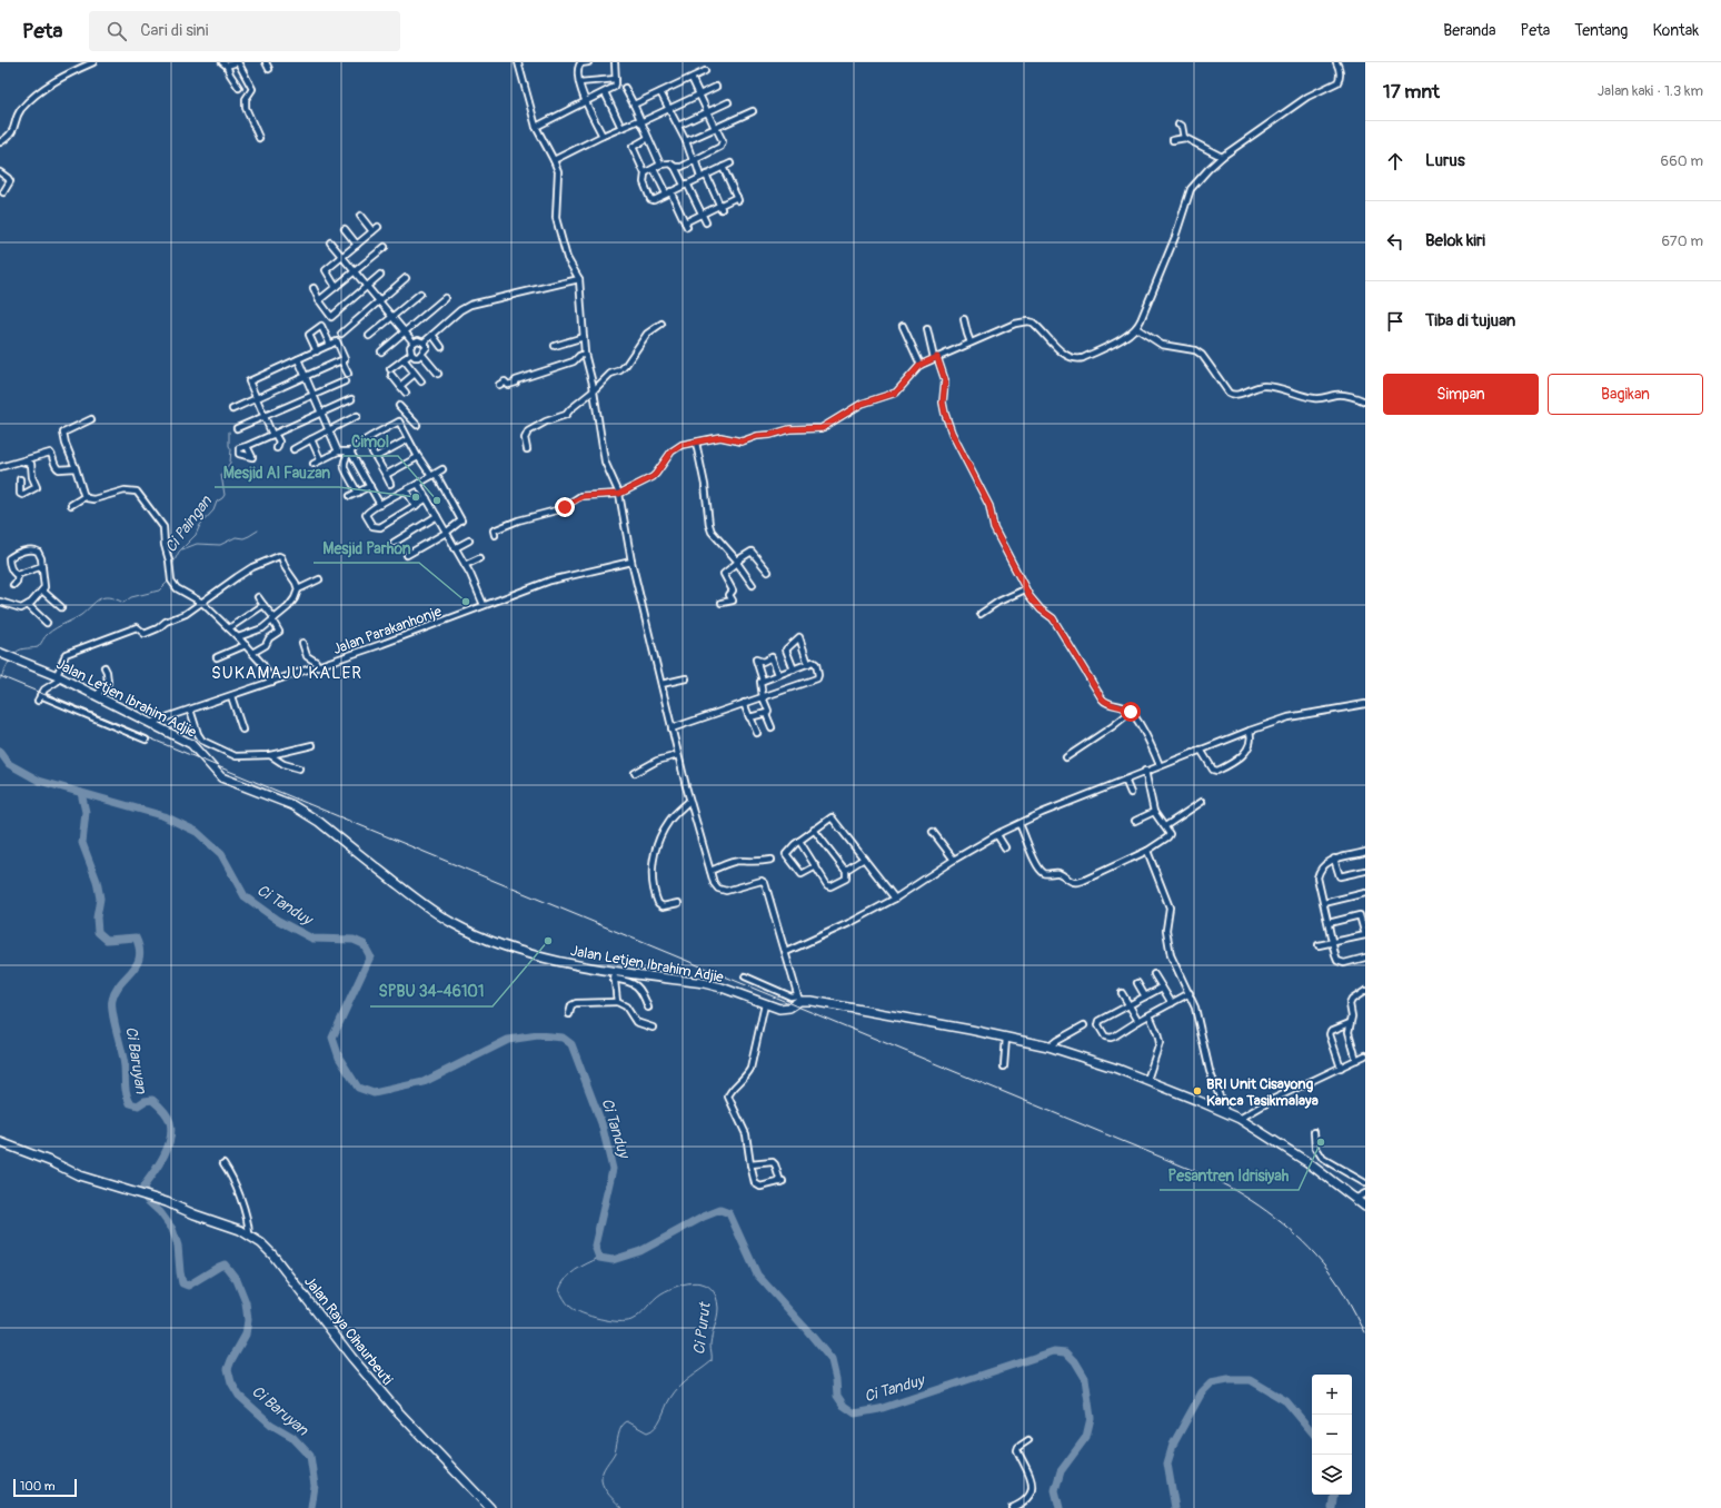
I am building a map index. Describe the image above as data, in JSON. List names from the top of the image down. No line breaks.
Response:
{"streets":{"highway":["Jalan Letjen Ibrahim Adjie","Jalan Raya Cihaurbeuti"],"street":["Jalan Parakanhonje"]},"crossings":[["Jalan Parakanhonje","Jalan Letjen Ibrahim Adjie"]],"districts":["SUKAMAJU KALER"],"water":["Ci Paingan","Ci Tanduy","Ci Baruyan","Ci Purut"],"places":["Mesjid Al Fauzan","Cimol","Mesjid Parhon","SPBU 34-46101","BRI Unit Cisayong Kanca Tasikmalaya","Pesantren Idrisiyah"],"scale_bar":"100 m","page":{"header":"Peta","search":"Cari di sini","nav":["Beranda","Peta","Tentang","Kontak"],"heading":["17 mnt","Jalan kaki · 1.3 km"],"list":[["Lurus","660 m"],["Belok kiri","670 m"],"Tiba di tujuan"],"buttons":["Simpan","Bagikan"],"map_buttons":["+","−"],"scale":"100 m"}}
